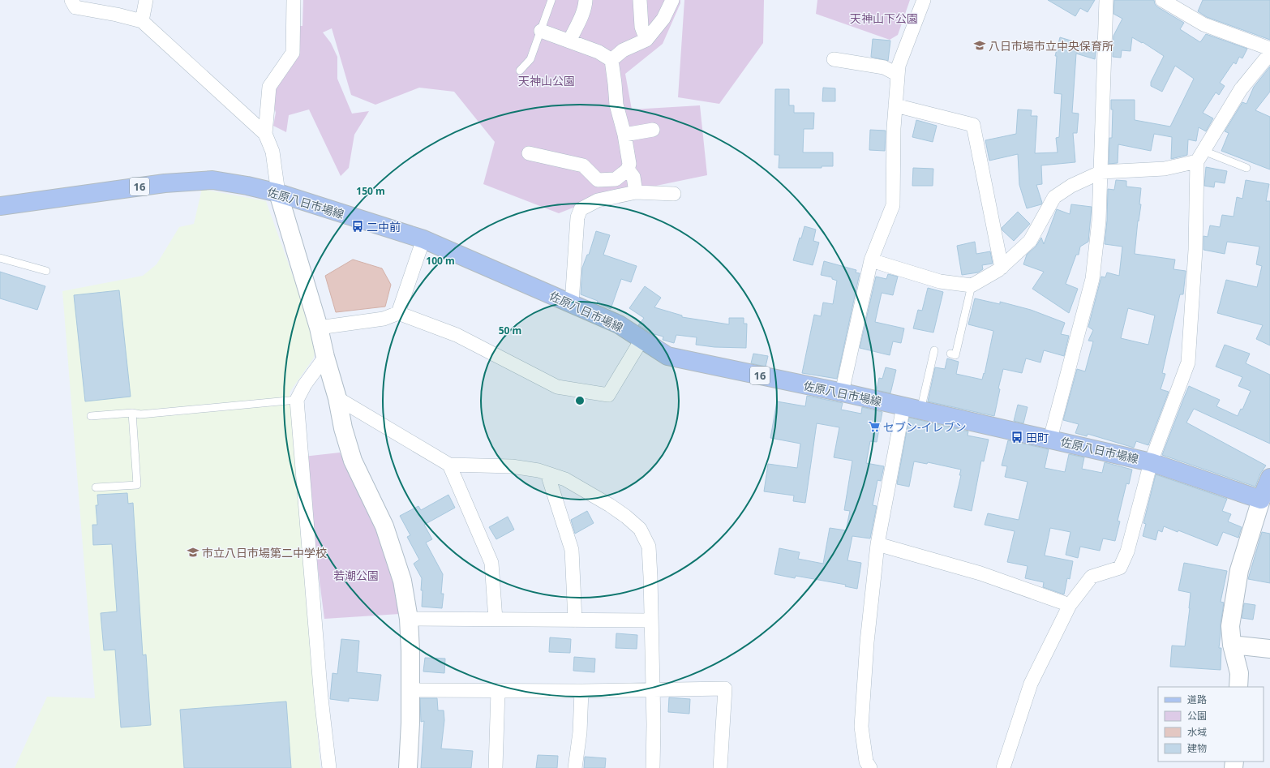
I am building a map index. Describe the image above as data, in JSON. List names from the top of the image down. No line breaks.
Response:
{"streets":{"main road":["16","佐原八日市場線"]},"parks":["天神山下公園","天神山公園","若潮公園"],"places":{"school or university":["八日市場市立中央保育所","市立八日市場第二中学校"],"bus stop":["二中前","田町"],"supermarket":["セブン-イレブン"]},"legend":["道路","公園","水域","建物"],"rings":["150 m","100 m","50 m"]}
